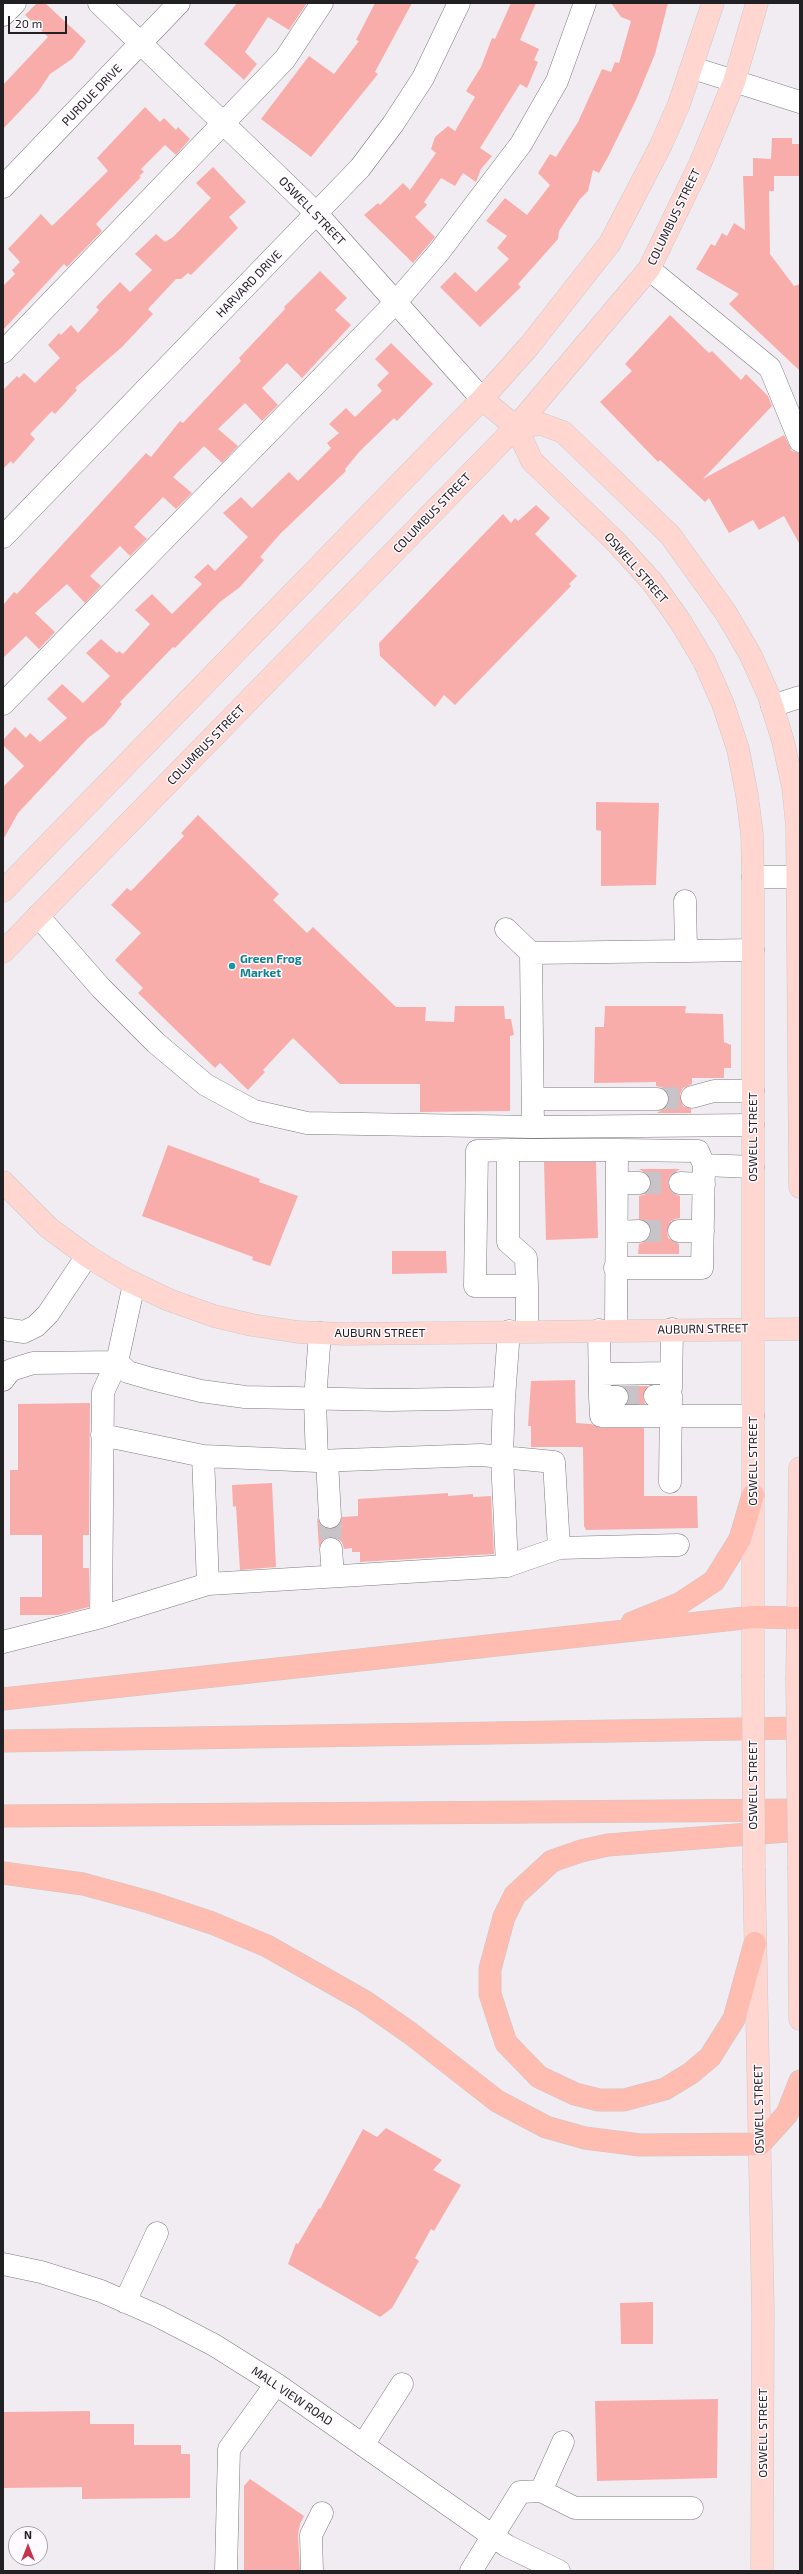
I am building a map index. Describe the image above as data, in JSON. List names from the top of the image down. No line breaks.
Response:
{"streets":{"main road":["OSWELL STREET","COLUMBUS STREET","AUBURN STREET"],"street":["PURDUE DRIVE","HARVARD DRIVE","MALL VIEW ROAD"]},"crossings":[["PURDUE DRIVE","OSWELL STREET"],["OSWELL STREET","COLUMBUS STREET"],["OSWELL STREET","HARVARD DRIVE"],["OSWELL STREET","AUBURN STREET"]],"places":["Green Frog Market"],"scale_bar":"20 m","north":"top"}
